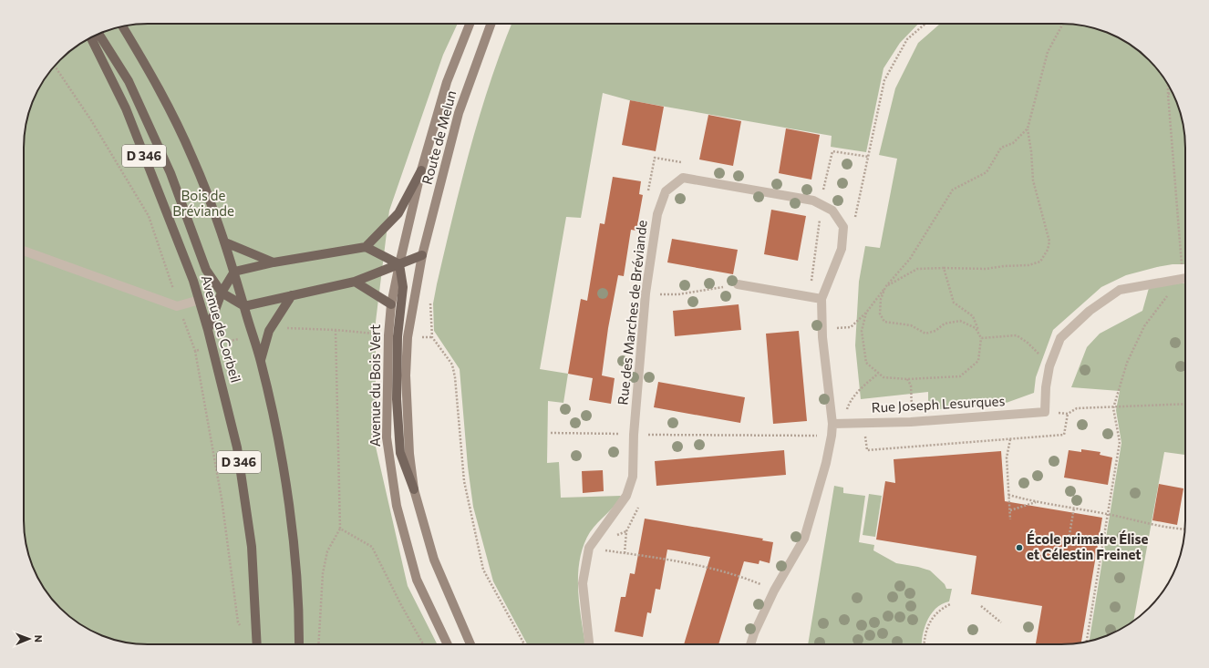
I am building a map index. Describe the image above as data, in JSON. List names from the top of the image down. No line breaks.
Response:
{"streets":{"main road":["D 346","Avenue de Corbeil"],"street":["Route de Melun","Rue des Marches de Bréviande","Avenue du Bois Vert","Rue Joseph Lesurques"]},"crossings":[["Route de Melun","Avenue du Bois Vert"],["Rue des Marches de Bréviande","Rue Joseph Lesurques"]],"parks":["Bois de Bréviande"],"places":["École primaire Élise et Célestin Freinet"],"north":"right"}
